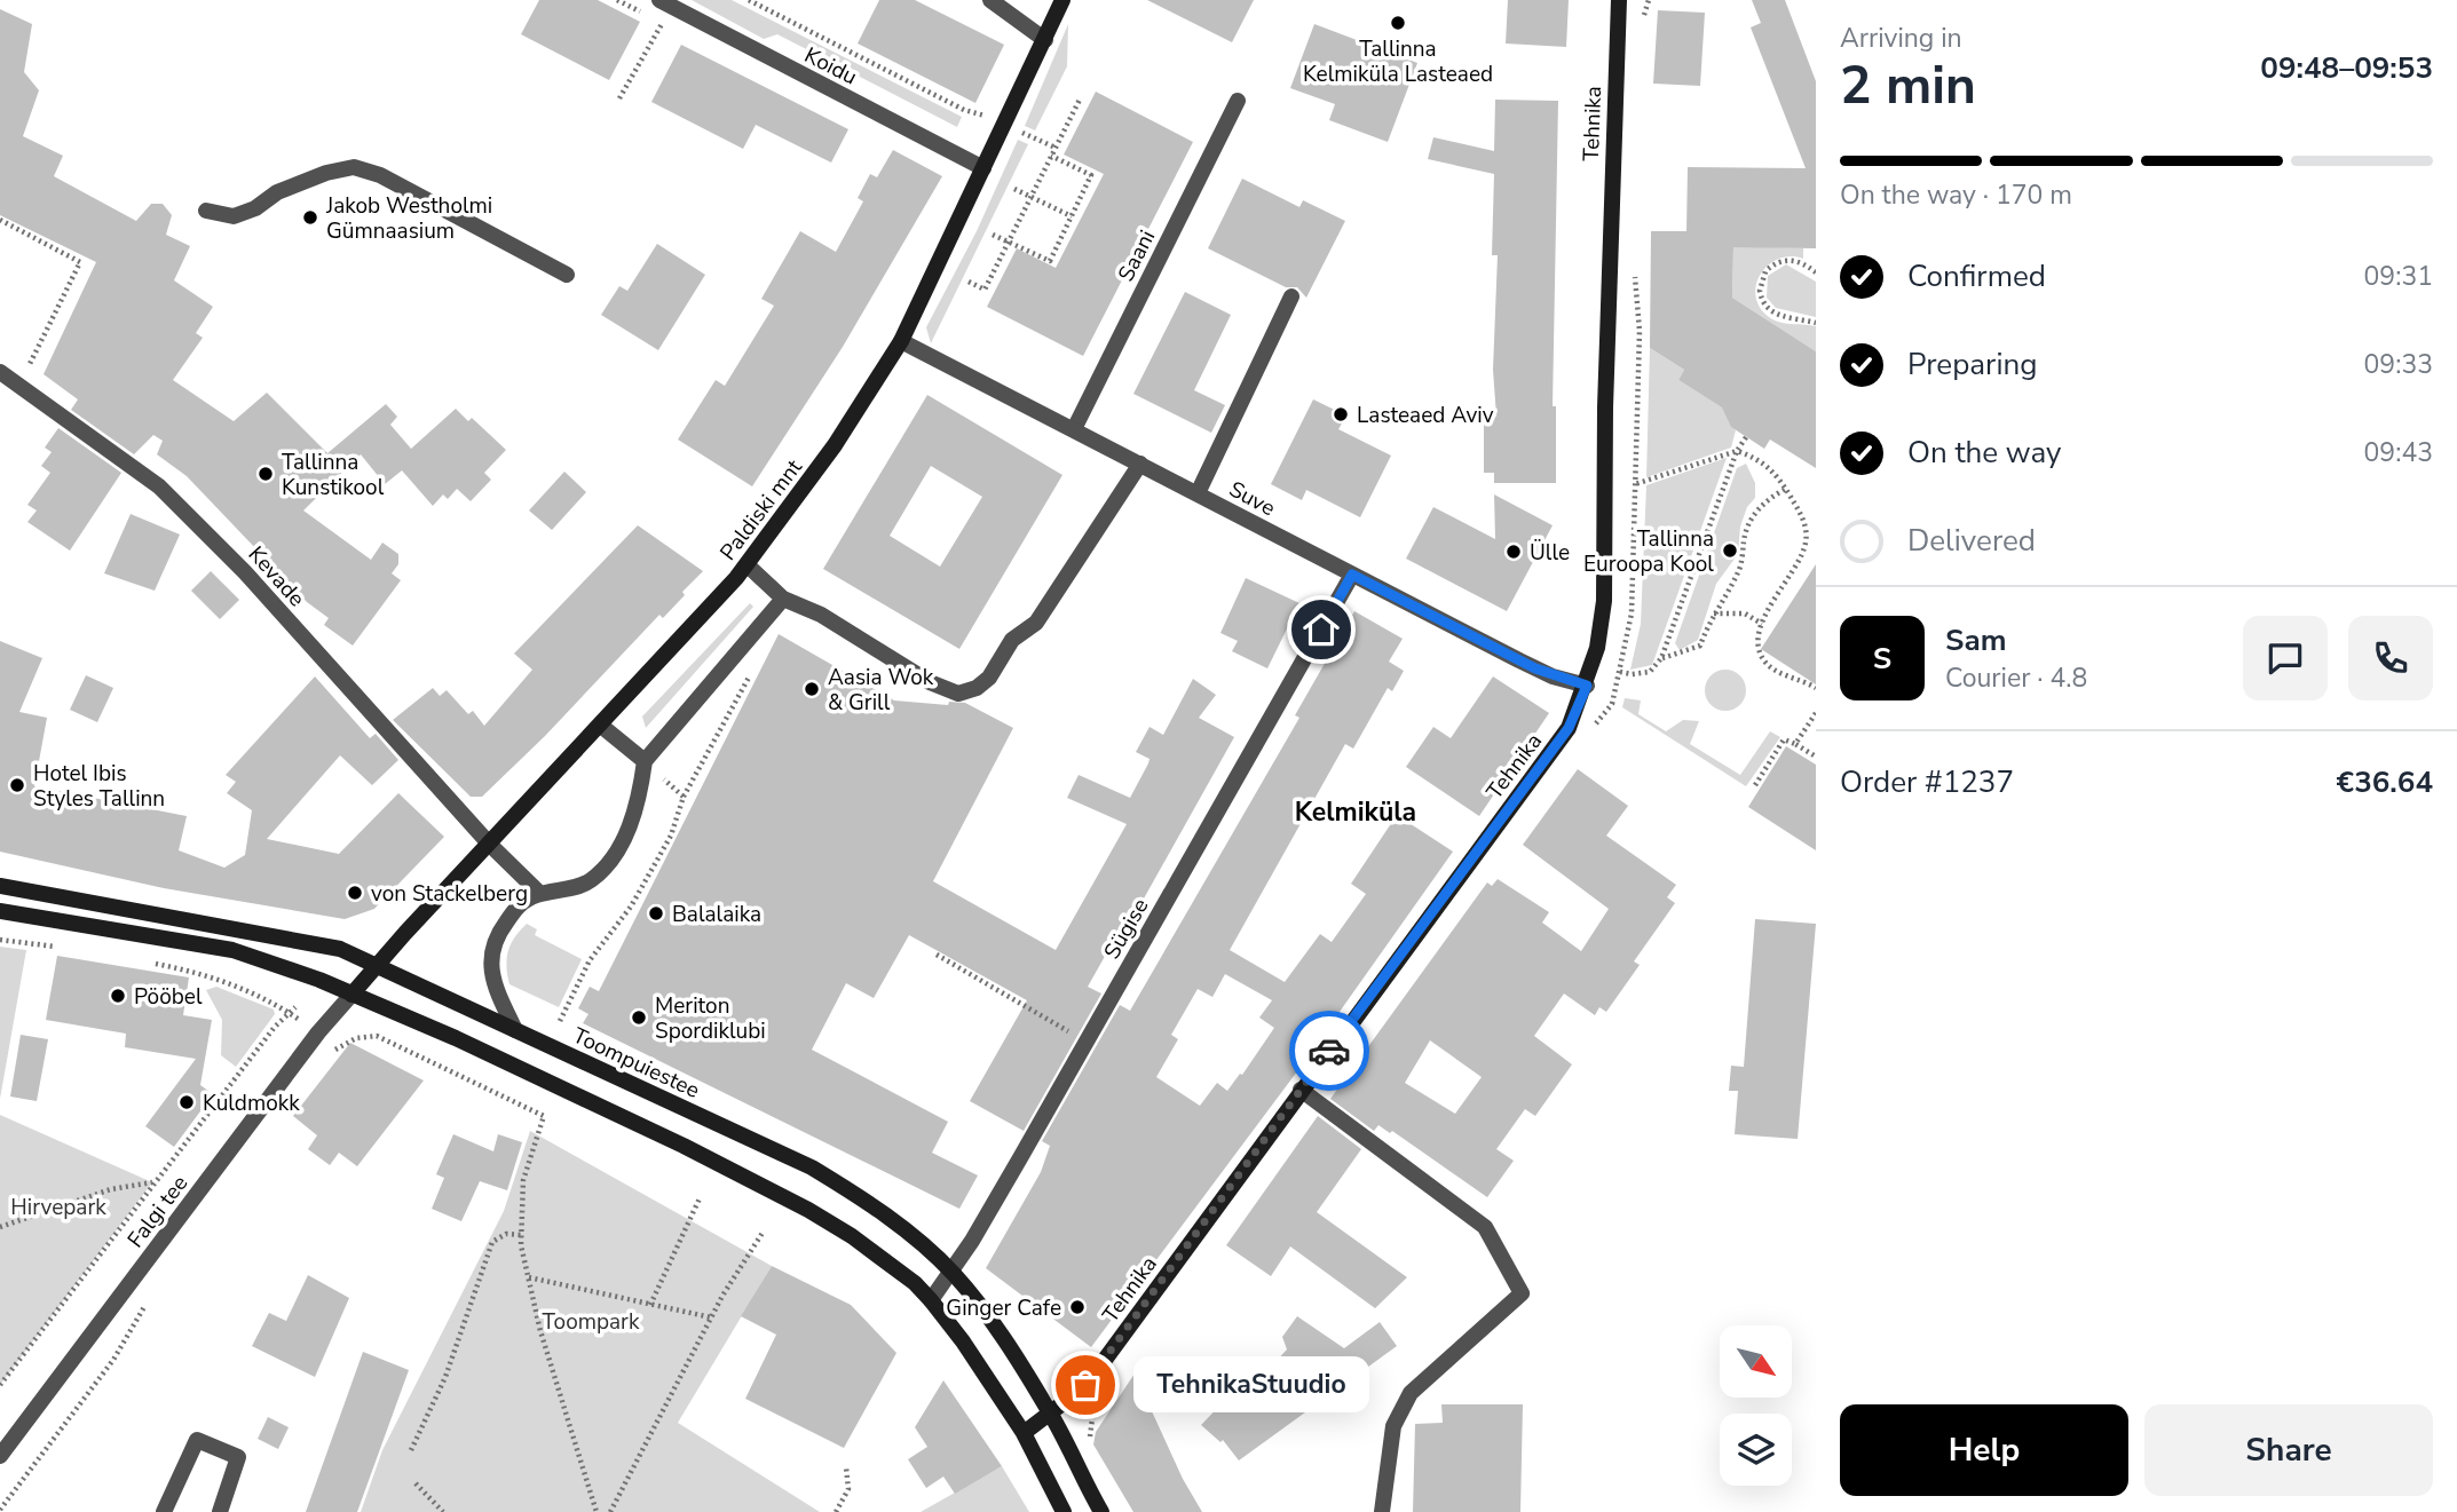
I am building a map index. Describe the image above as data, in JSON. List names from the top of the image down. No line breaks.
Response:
{"streets":{"main road":["Tehnika","Paldiski mnt","Toompuiestee"],"street":["Koidu","Saani","Suve","Kevade","Sügise","Falgi tee"]},"crossings":[["Koidu","Paldiski mnt"],["Tehnika","Suve"],["Tehnika","Toompuiestee"],["Saani","Suve"],["Suve","Paldiski mnt"],["Suve","Sügise"],["Paldiski mnt","Kevade"],["Paldiski mnt","Toompuiestee"],["Paldiski mnt","Falgi tee"],["Sügise","Toompuiestee"]],"districts":["Kelmiküla"],"parks":["Hirvepark","Toompark"],"places":["Tallinna Kelmiküla Lasteaed","Jakob Westholmi Gümnaasium","Lasteaed Aviv","Tallinna Kunstikool","Tallinna Euroopa Kool","Ülle","Aasia Wok & Grill","Hotel Ibis Styles Tallinn","von Stackelberg","Balalaika","Pööbel","Meriton Spordiklubi","Kuldmokk","Ginger Cafe","TehnikaStuudio"],"north":"bottom right","page":{"heading":["2 min","Arriving in","09:48–09:53"],"panel":["Sam","Courier · 4.8","Order #1237","€36.64"],"bar":"On the way · 170 m","list":[["Confirmed","09:31"],["Preparing","09:33"],["On the way","09:43"],"Delivered"],"round":"S","bubble":"TehnikaStuudio","buttons":["Help","Share"]}}
